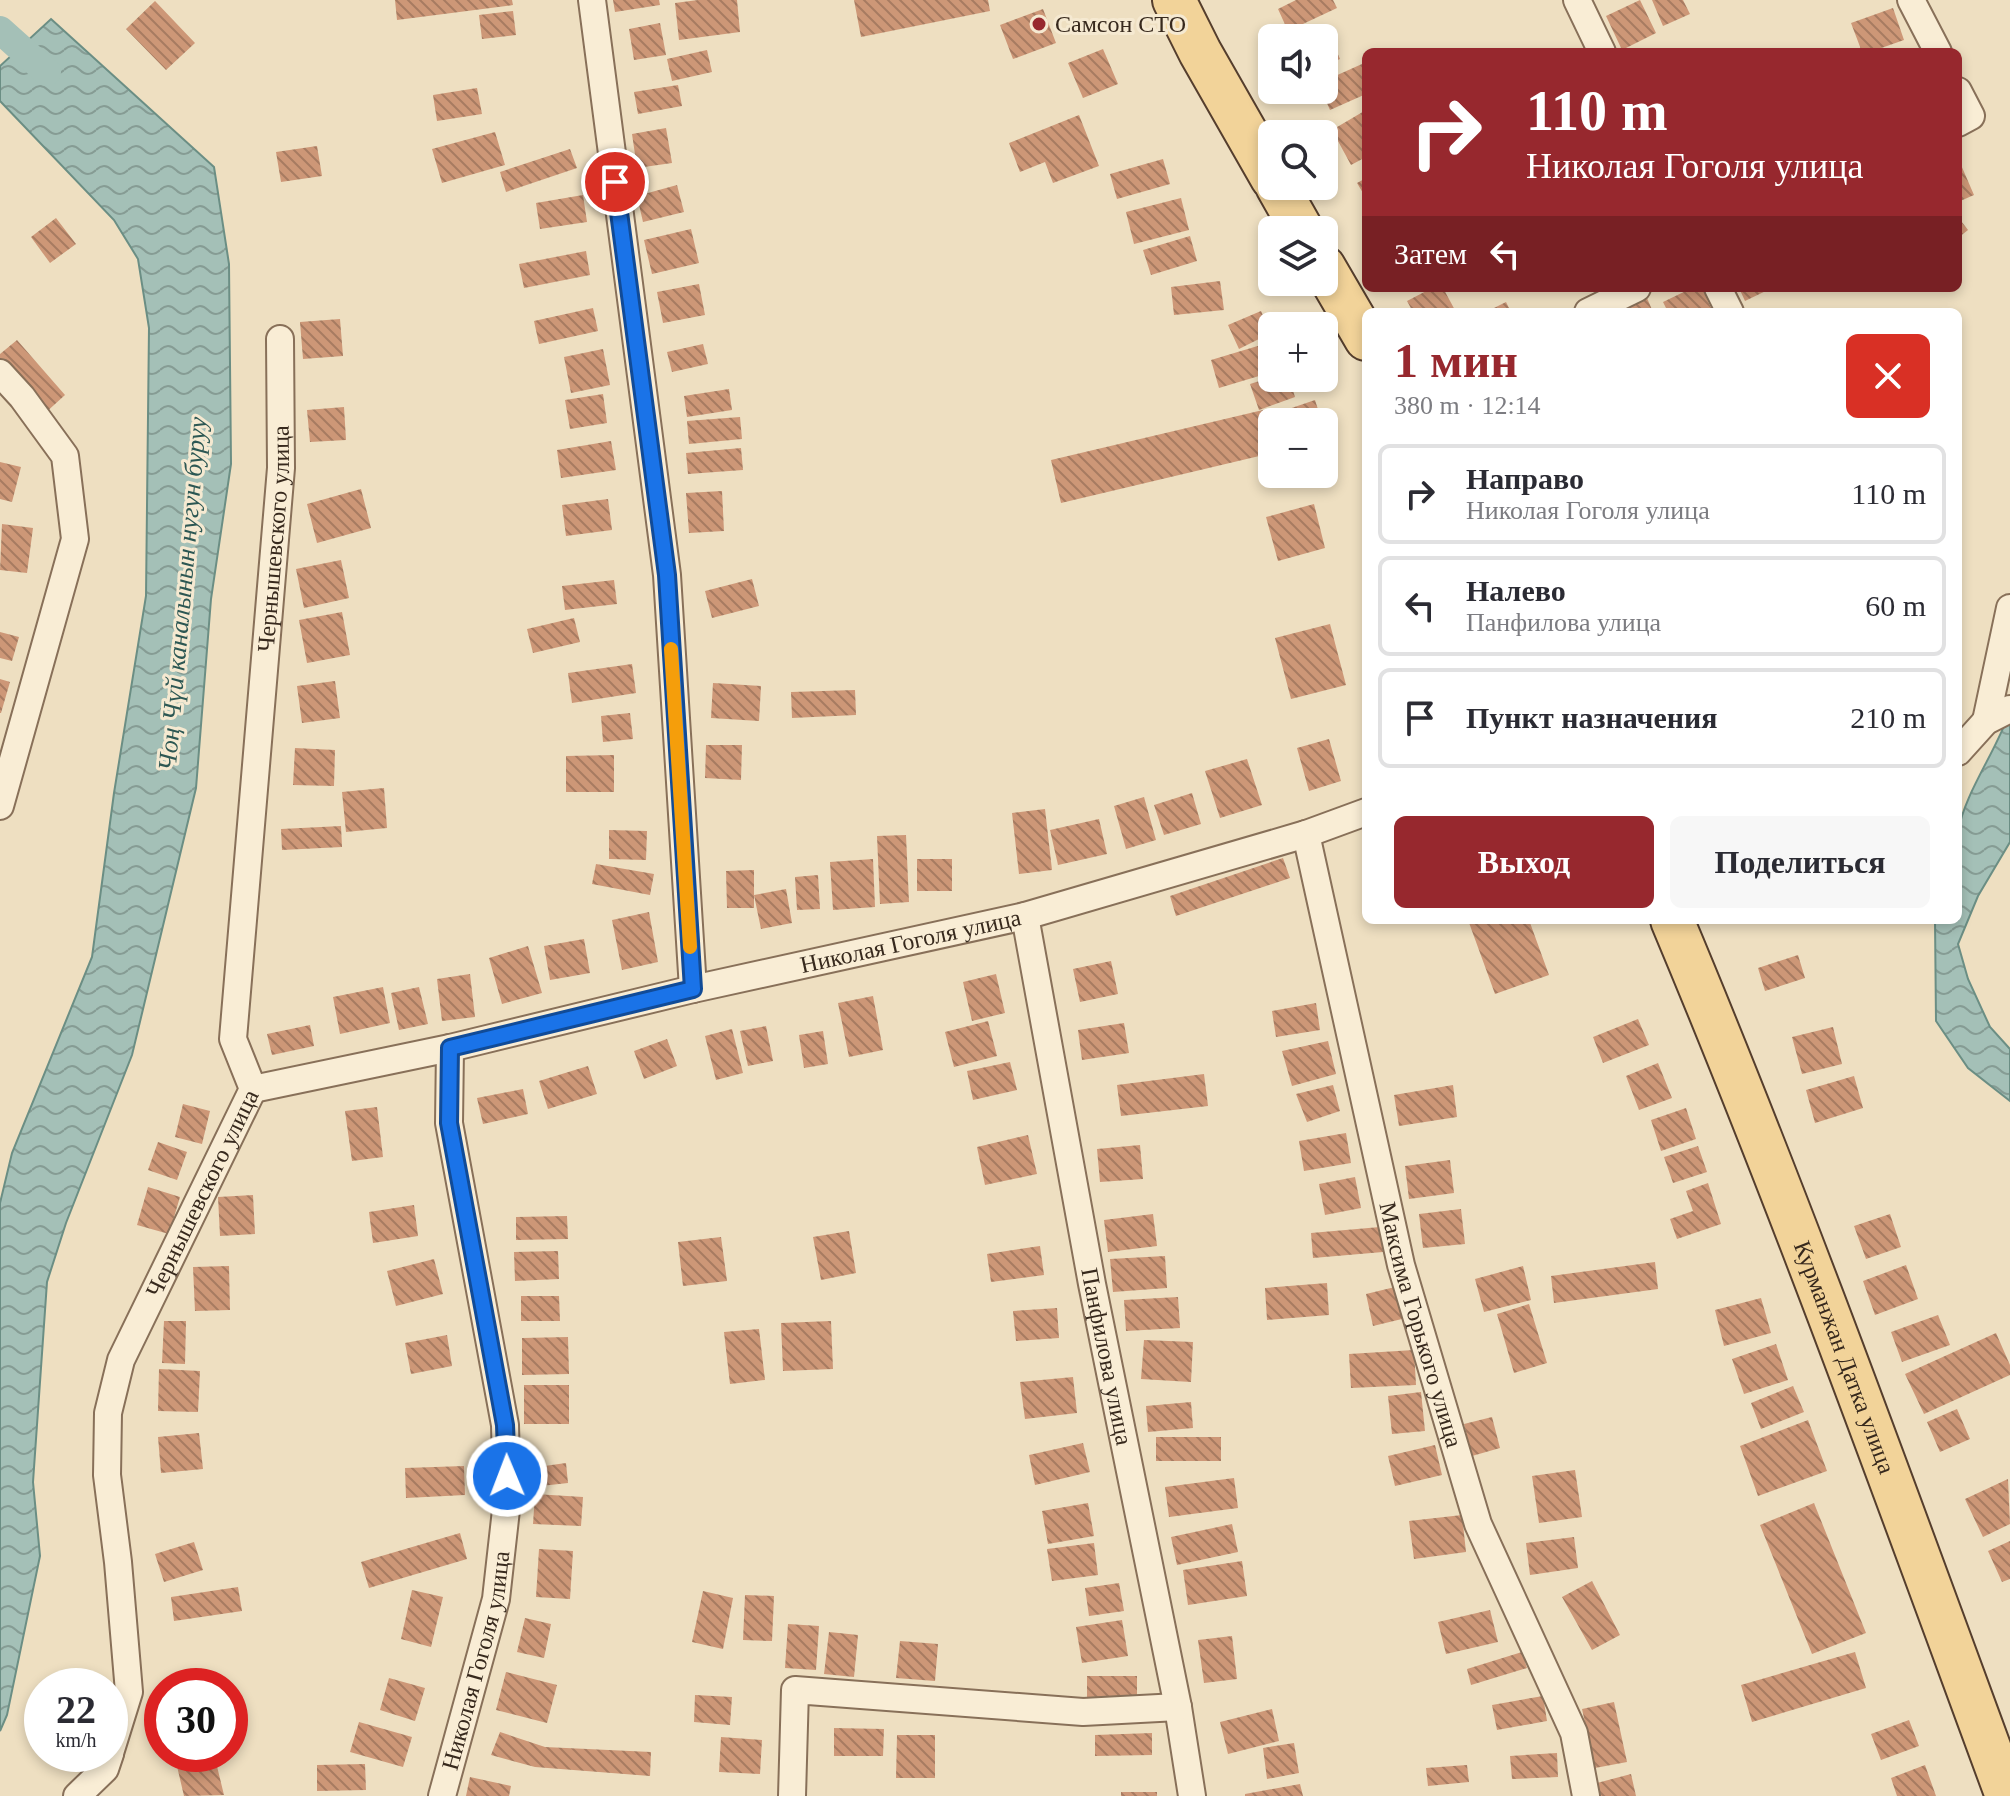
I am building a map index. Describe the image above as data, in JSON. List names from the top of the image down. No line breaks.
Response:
{"streets":{"main road":["Курманжан Датка улица"],"street":["Чернышевского улица","Николая Гоголя улица","Максима Горького улица","Панфилова улица"]},"crossings":[["Чернышевского улица","Николая Гоголя улица"],["Николая Гоголя улица","Максима Горького улица"],["Николая Гоголя улица","Панфилова улица"]],"water":["Чоң Чүй каналынын нугун буруу"],"places":["Самсон СТО"],"page":{"map_buttons":["+","−"],"turn":["110 m","Николая Гоголя улица"],"then":"Затем","heading":["1 мин","380 m · 12:14"],"list":[{"name":"Направо","note":"Николая Гоголя улица","value":"110 m"},{"name":"Налево","note":"Панфилова улица","value":"60 m"},{"name":"Пункт назначения","value":"210 m"}],"buttons":["Выход","Поделиться"],"speed":"22 km/h","limit":"30"}}
